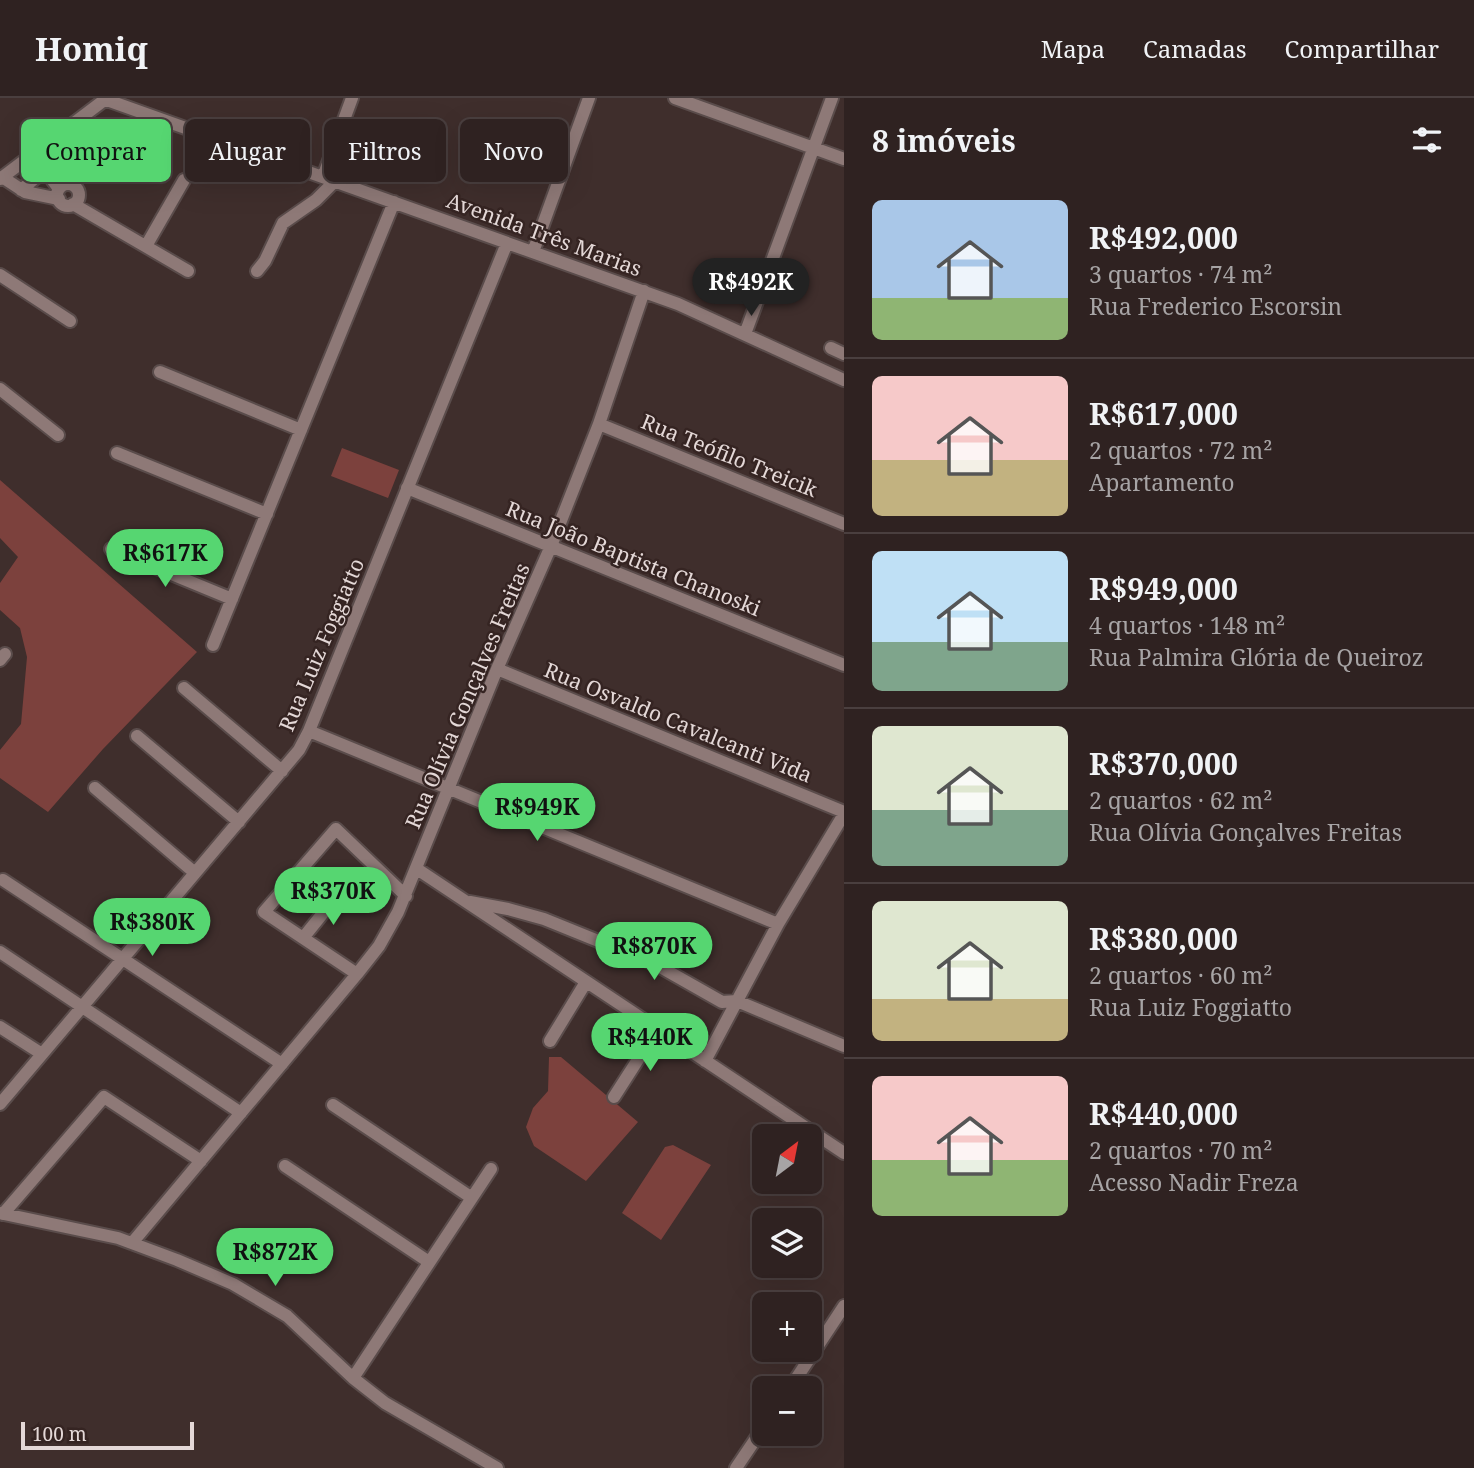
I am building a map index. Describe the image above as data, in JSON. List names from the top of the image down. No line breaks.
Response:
{"streets":{"street":["Avenida Três Marias","Rua Teófilo Treicik","Rua João Baptista Chanoski","Rua Luiz Foggiatto","Rua Olívia Gonçalves Freitas","Rua Osvaldo Cavalcanti Vida"]},"crossings":[["Avenida Três Marias","Rua Luiz Foggiatto"],["Avenida Três Marias","Rua Olívia Gonçalves Freitas"],["Rua Teófilo Treicik","Rua Olívia Gonçalves Freitas"],["Rua João Baptista Chanoski","Rua Luiz Foggiatto"],["Rua João Baptista Chanoski","Rua Olívia Gonçalves Freitas"],["Rua Olívia Gonçalves Freitas","Rua Osvaldo Cavalcanti Vida"]],"scale_bar":"100 m","north":"top right","page":{"header":"Homiq","nav":["Mapa","Camadas","Compartilhar"],"heading":"8 imóveis","chip":["Comprar","Alugar","Filtros","Novo"],"list":[{"name":"R$492,000","note":"3 quartos · 74 m² · Rua Frederico Escorsin"},{"name":"R$617,000","note":"2 quartos · 72 m² · Apartamento"},{"name":"R$949,000","note":"4 quartos · 148 m² · Rua Palmira Glória de Queiroz"},{"name":"R$370,000","note":"2 quartos · 62 m² · Rua Olívia Gonçalves Freitas"},{"name":"R$380,000","note":"2 quartos · 60 m² · Rua Luiz Foggiatto"},{"name":"R$440,000","note":"2 quartos · 70 m² · Acesso Nadir Freza"}],"price":["R$492K","R$617K","R$949K","R$370K","R$380K","R$870K","R$440K","R$872K"],"map_buttons":["+","−"],"scale":"100 m"}}
